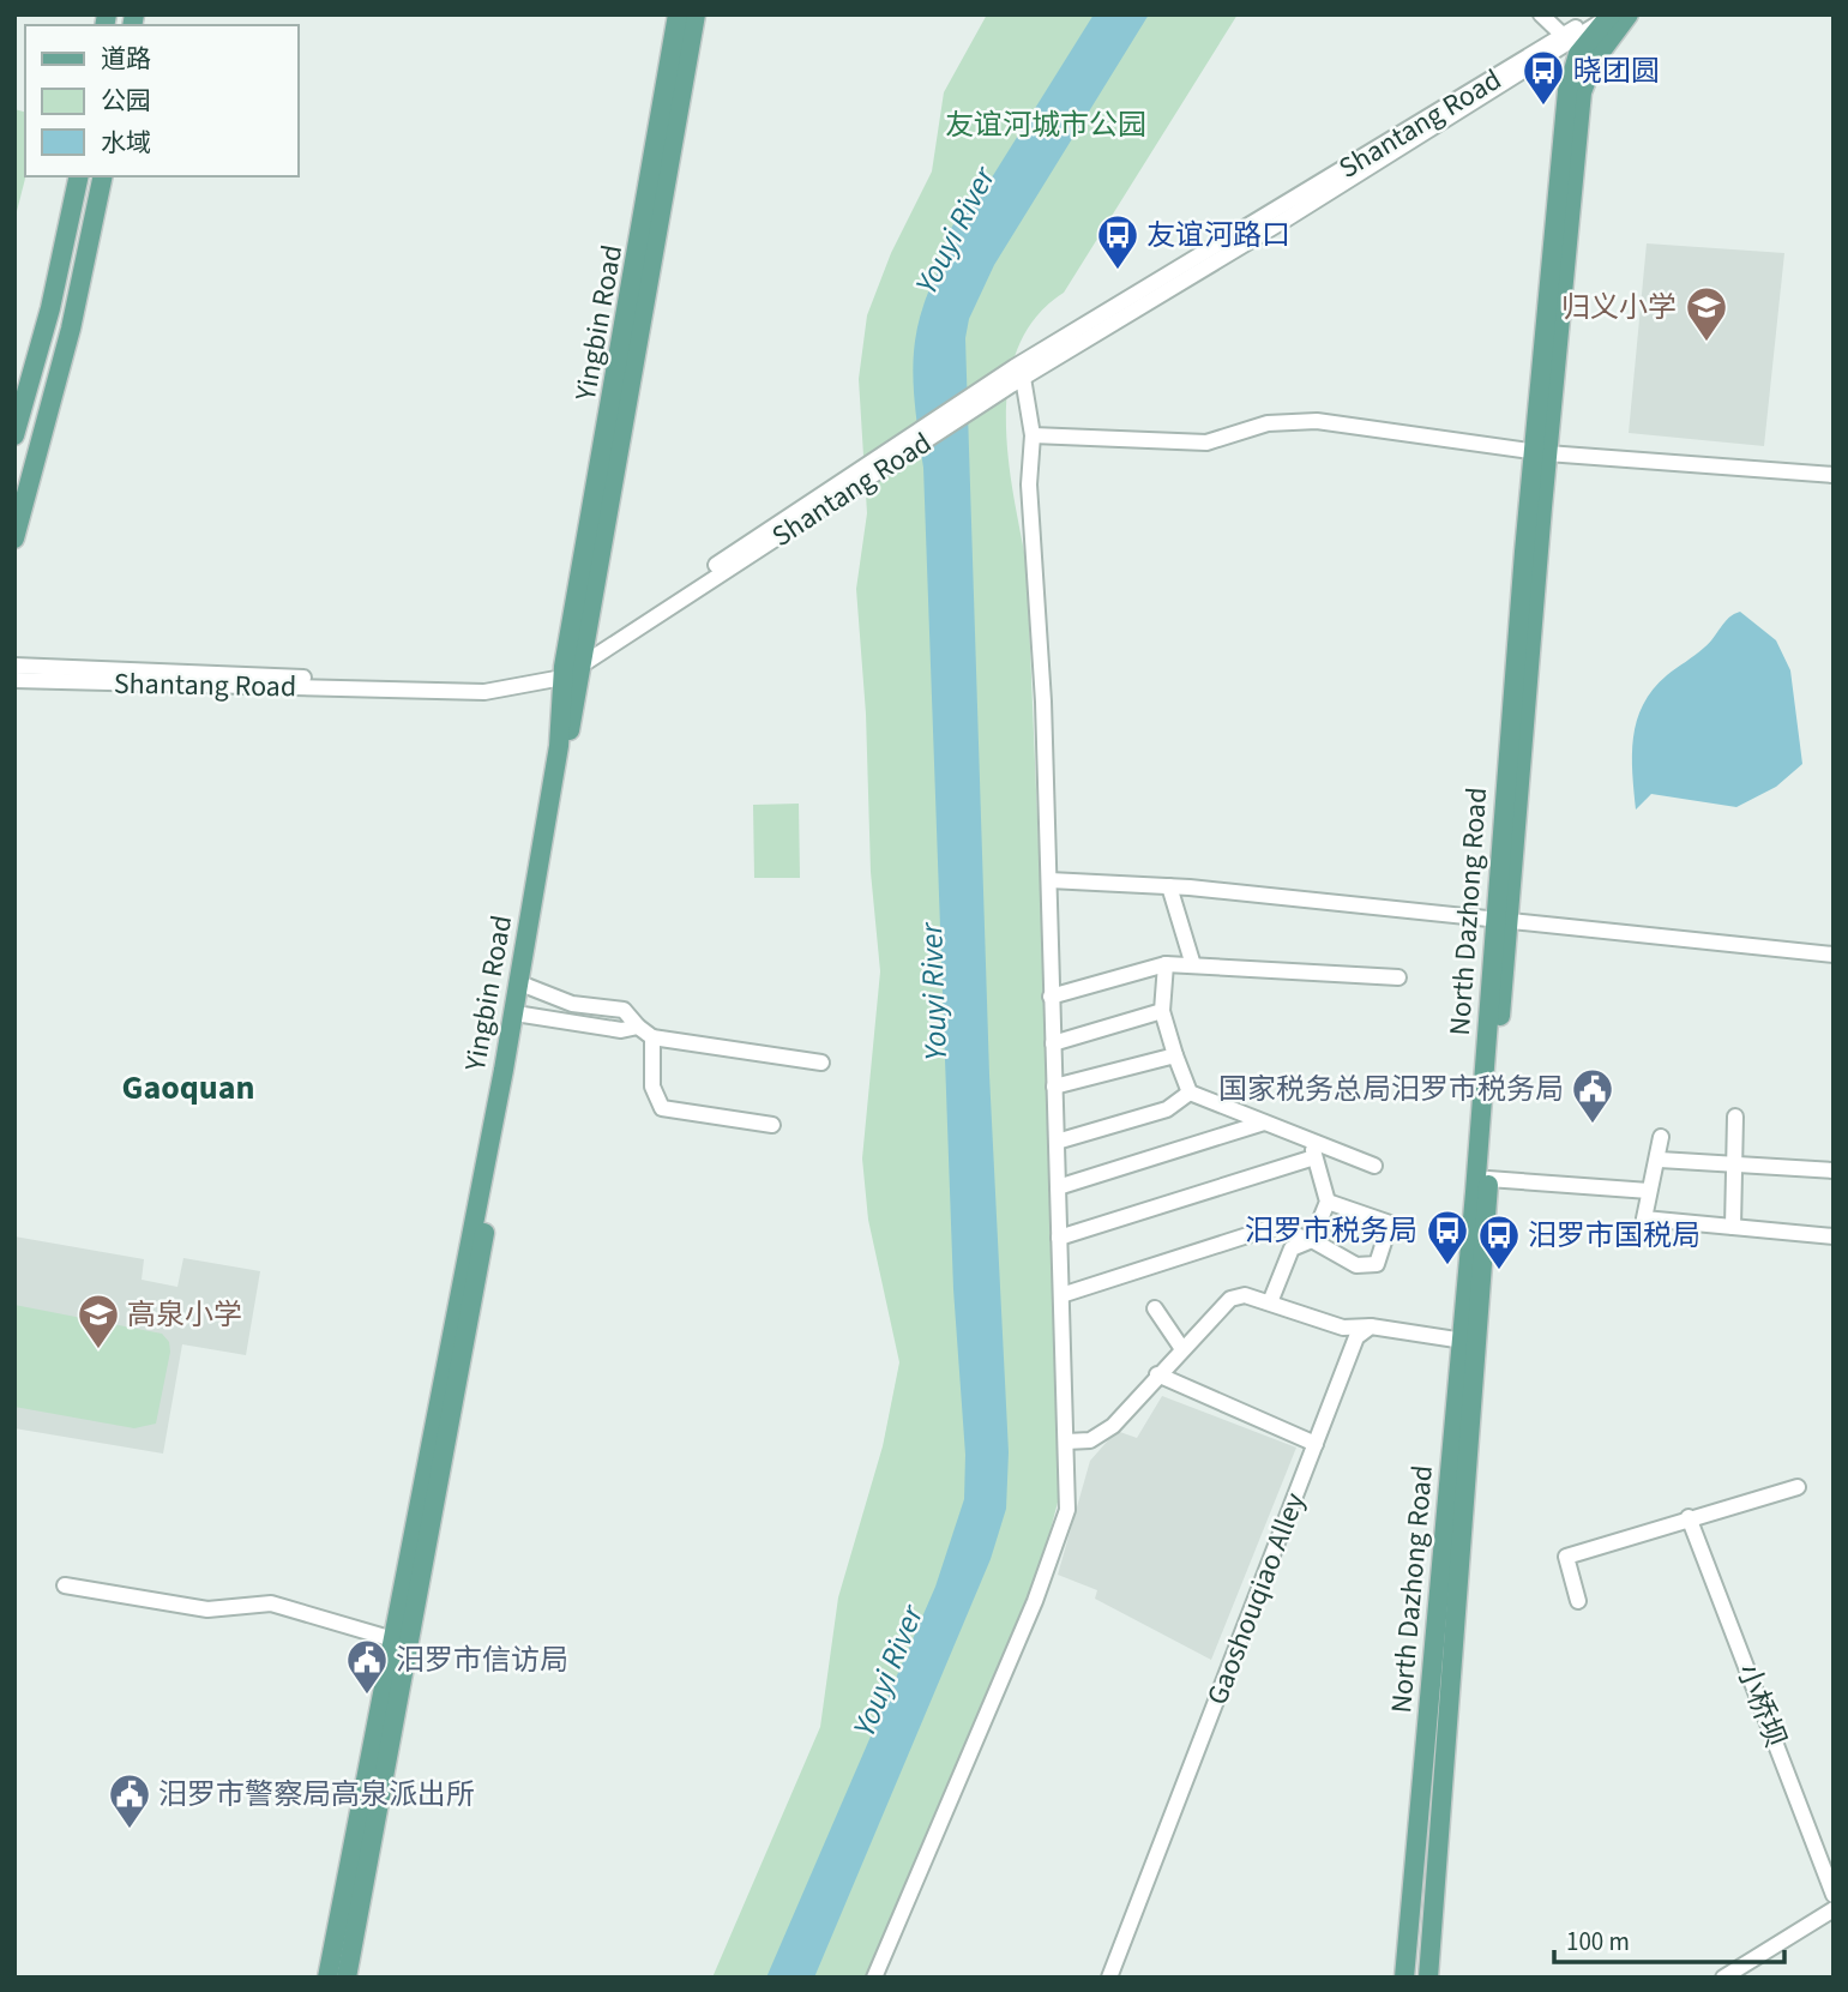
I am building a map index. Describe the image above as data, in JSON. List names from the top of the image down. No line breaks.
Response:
{"streets":{"main road":["Yingbin Road","North Dazhong Road"],"street":["Shantang Road","Gaoshouqiao Alley","小桥坝"]},"crossings":[["Shantang Road","Yingbin Road"],["Shantang Road","North Dazhong Road"]],"districts":["Gaoquan"],"water":["Youyi River"],"parks":["友谊河城市公园"],"places":{"bus stop":["晓团圆","友谊河路口","汨罗市税务局","汨罗市国税局"],"school or university":["归义小学","高泉小学"],"public building":["国家税务总局汨罗市税务局","汨罗市信访局","汨罗市警察局高泉派出所"]},"legend":["道路","公园","水域"],"scale_bar":"100 m"}
